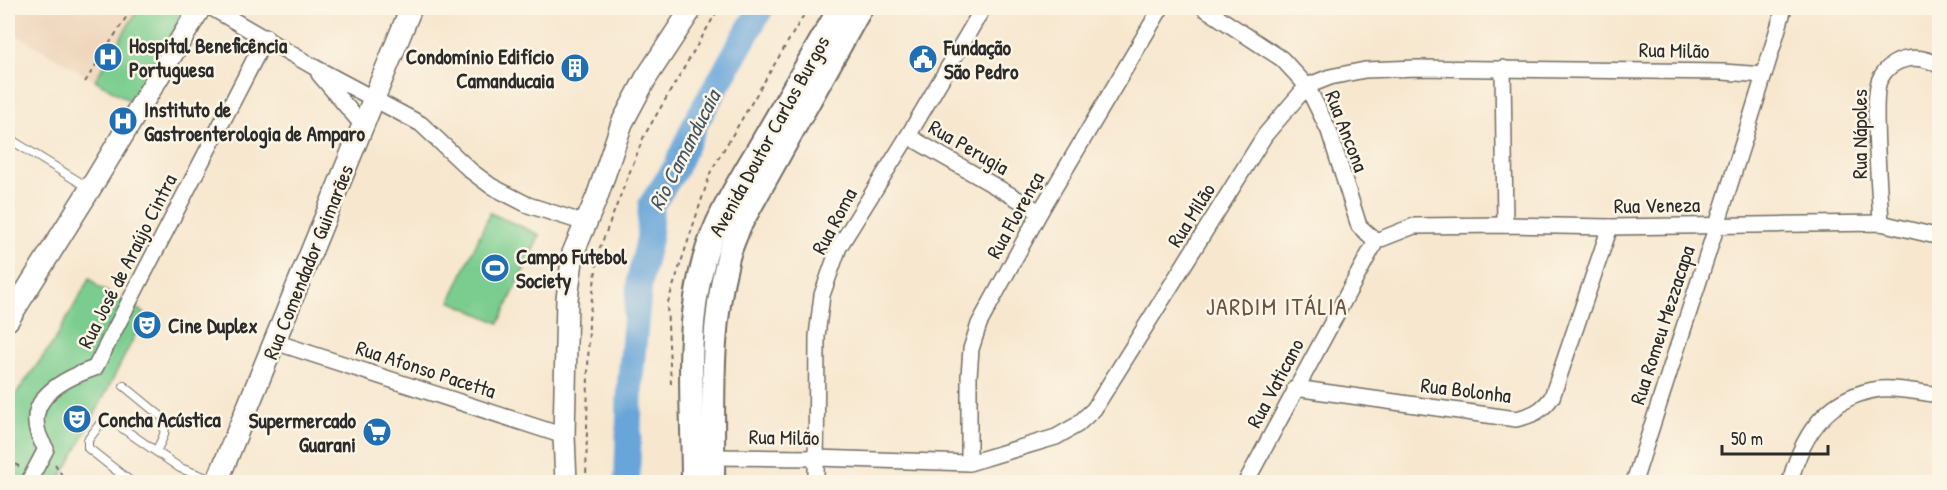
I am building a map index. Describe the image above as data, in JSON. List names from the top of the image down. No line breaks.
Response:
{"streets":{"main road":["Avenida Doutor Carlos Burgos"],"street":["Rua Milão","Rua Ancona","Rua Nápoles","Rua Perugia","Rua Veneza","Rua Florença","Rua Roma","Rua José de Araújo Cintra","Rua Comendador Guimarães","Rua Romeu Mezzacapa","Rua Afonso Pacetta","Rua Vaticano","Rua Bolonha"]},"crossings":[["Rua Milão","Rua Ancona"],["Rua Milão","Avenida Doutor Carlos Burgos"],["Rua Milão","Rua Florença"],["Rua Milão","Rua Roma"],["Rua Milão","Rua Romeu Mezzacapa"],["Rua Ancona","Rua Veneza"],["Rua Ancona","Rua Vaticano"],["Rua Nápoles","Rua Veneza"],["Rua Perugia","Rua Florença"],["Rua Perugia","Rua Roma"],["Rua Veneza","Rua Romeu Mezzacapa"],["Rua Veneza","Rua Vaticano"],["Rua Veneza","Rua Bolonha"],["Rua Comendador Guimarães","Rua Afonso Pacetta"],["Rua Vaticano","Rua Bolonha"]],"districts":["JARDIM ITÁLIA"],"water":["Rio Camanducaia"],"places":{"hospital":["Hospital Beneficência Portuguesa","Instituto de Gastroenterologia de Amparo"],"public building":["Fundação São Pedro"],"building":["Condomínio Edifício Camanducaia"],"sports":["Campo Futebol Society"],"theatre":["Cine Duplex","Concha Acústica"],"supermarket":["Supermercado Guarani"]},"scale_bar":"50 m"}
